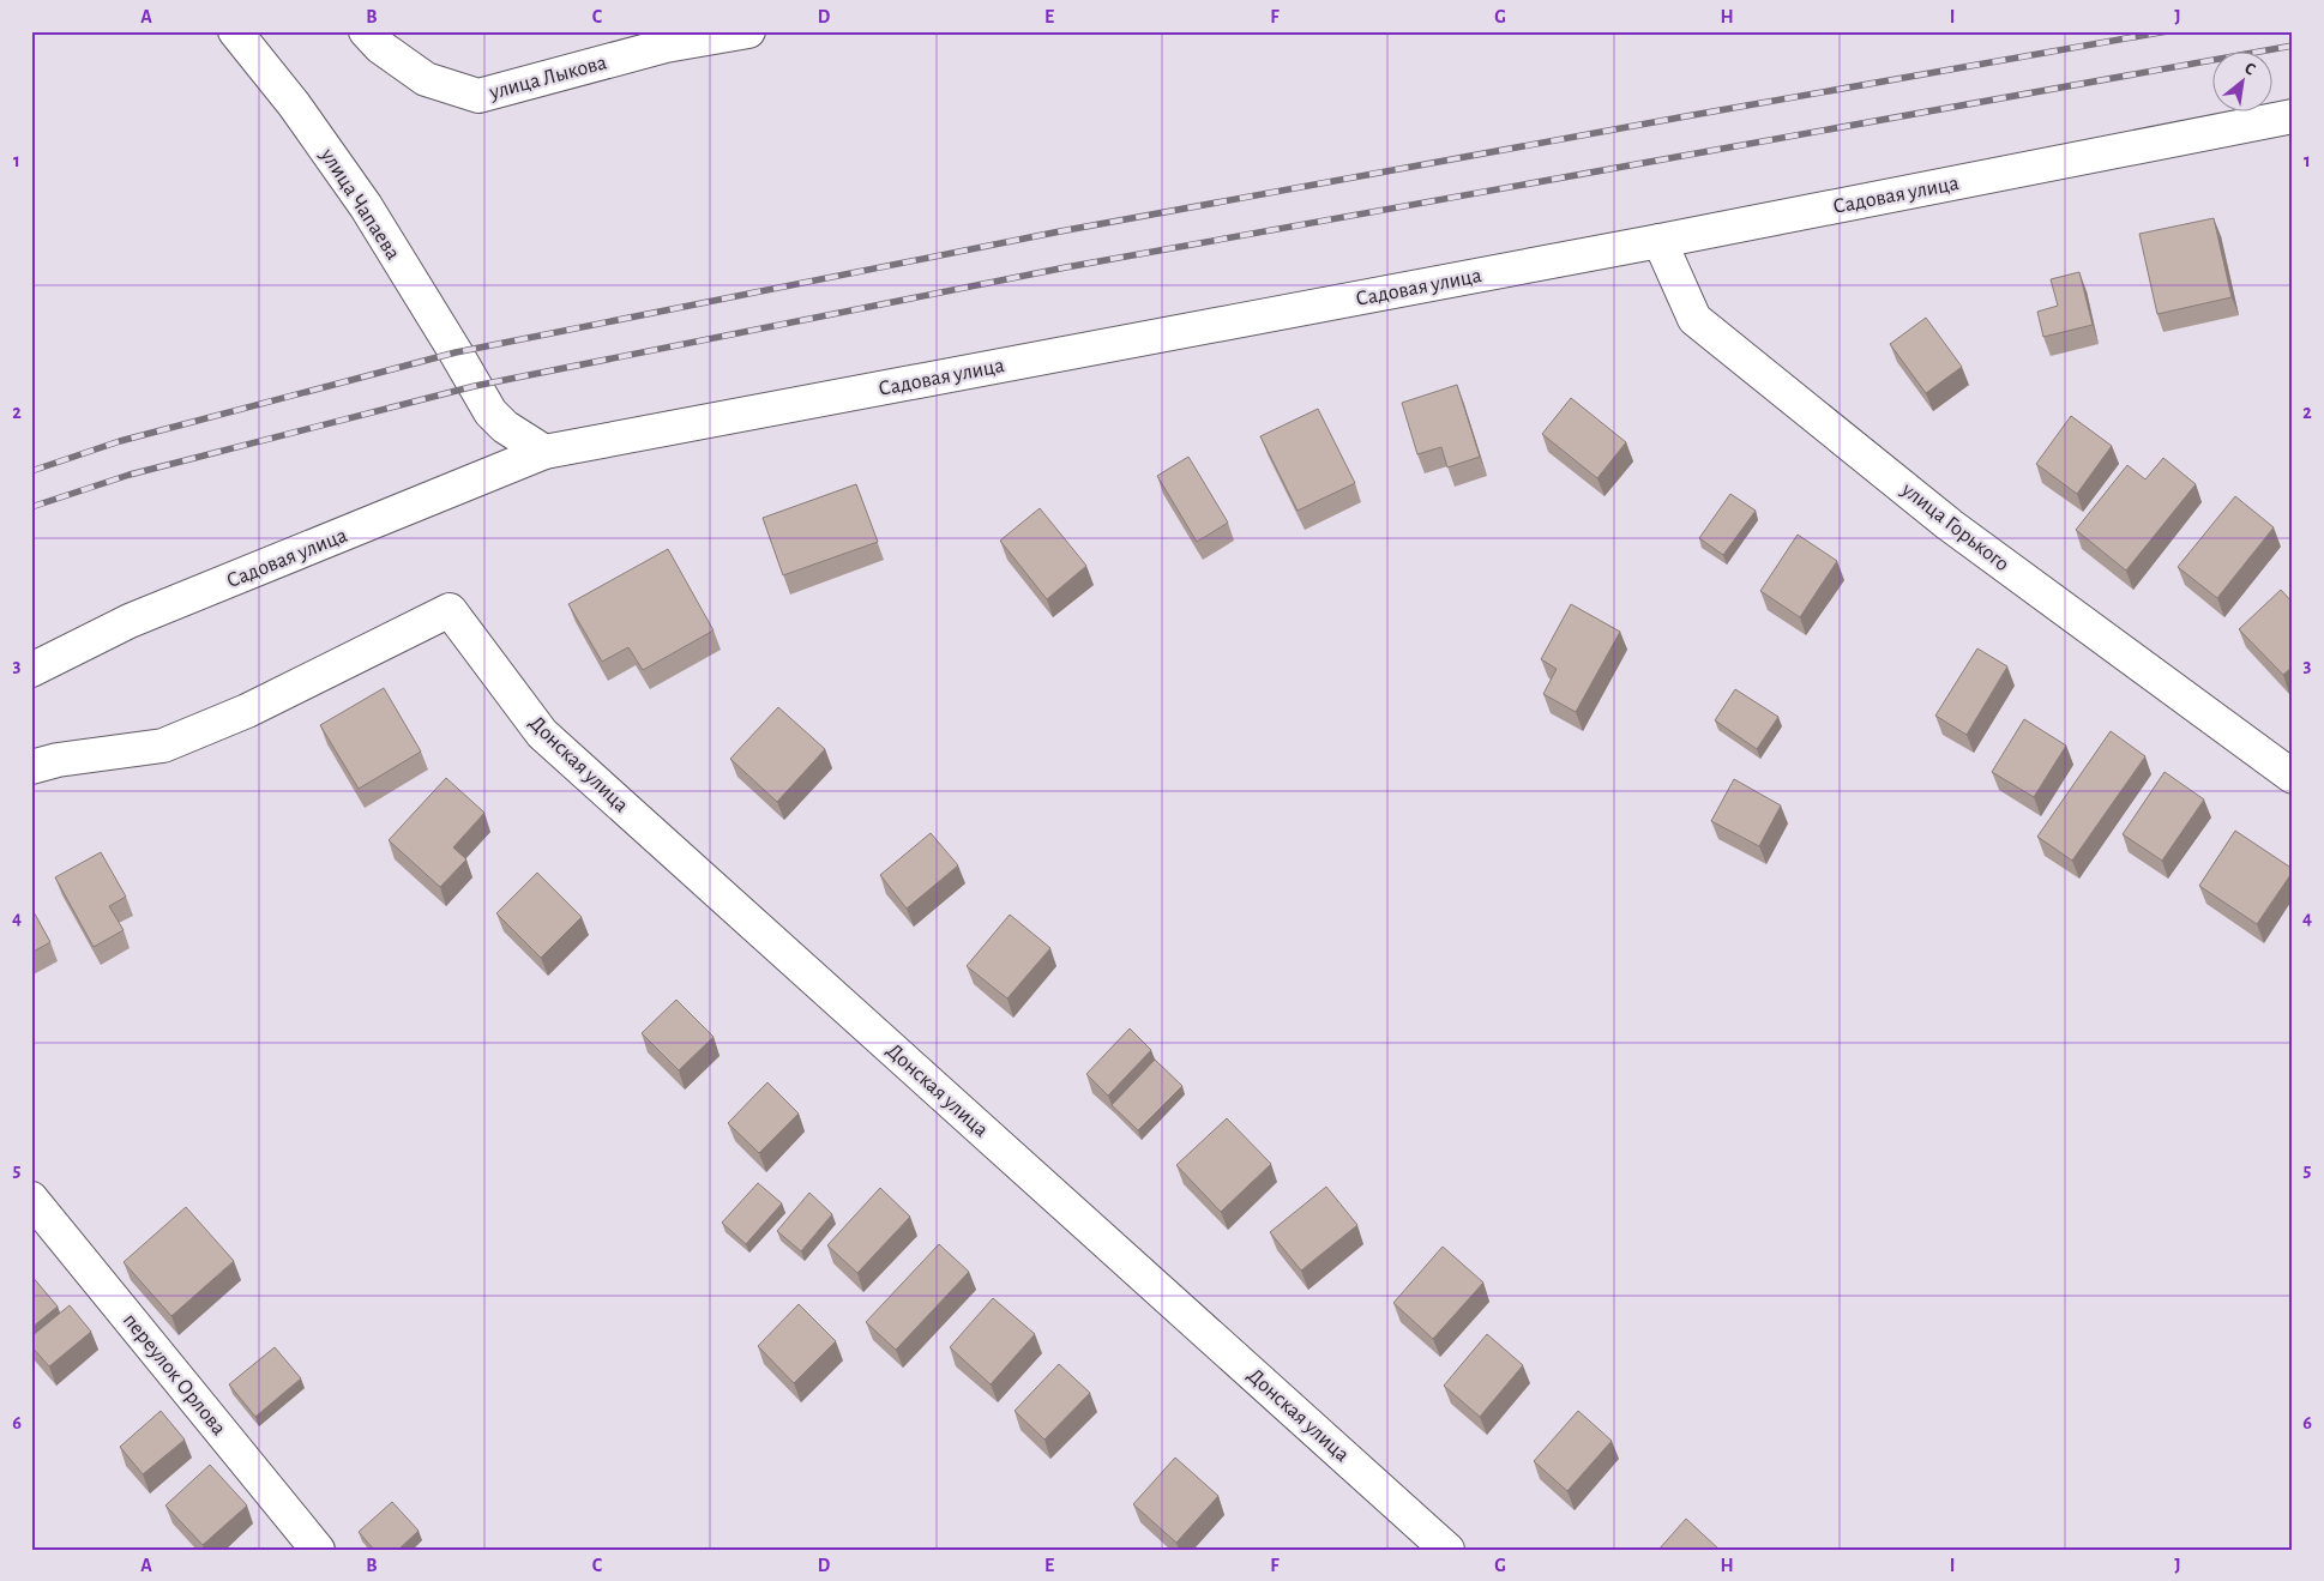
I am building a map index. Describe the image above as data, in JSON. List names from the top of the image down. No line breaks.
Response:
{"streets":{"street":["улица Лыкова","Садовая улица","улица Чапаева","улица Горького","Донская улица","переулок Орлова"]},"crossings":[["Садовая улица","улица Чапаева"],["Садовая улица","улица Горького"]],"north":"top right","grid":{"columns":["A","B","C","D","E","F","G","H","I","J"],"rows":["1","2","3","4","5","6"]}}
